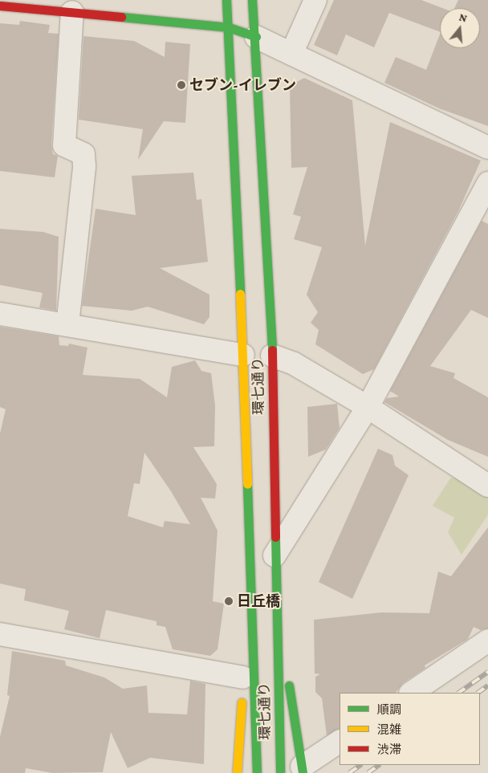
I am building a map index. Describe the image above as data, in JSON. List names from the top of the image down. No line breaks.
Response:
{"streets":{"main road":["環七通り"]},"places":["セブン-イレブン","日丘橋"],"legend":["順調","混雑","渋滞"],"north":"top"}
